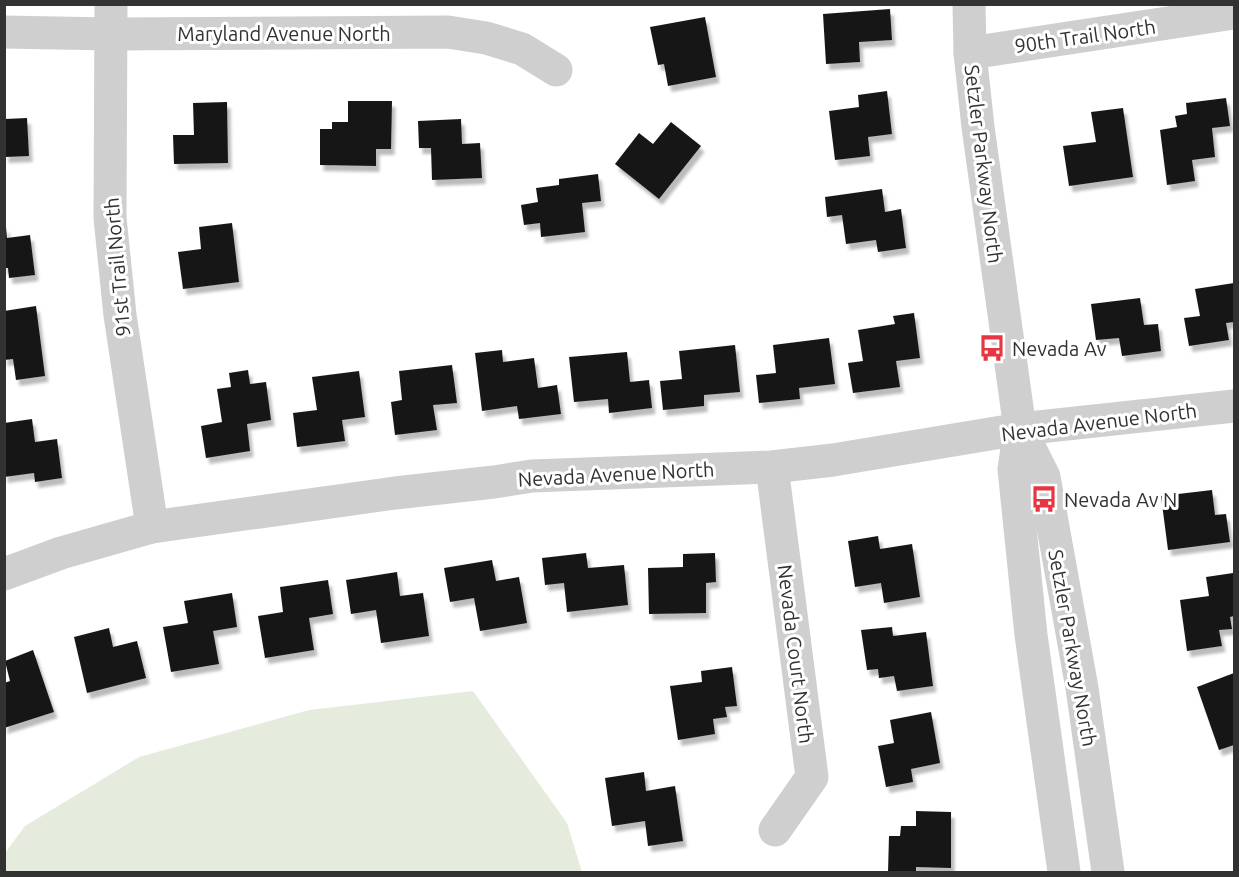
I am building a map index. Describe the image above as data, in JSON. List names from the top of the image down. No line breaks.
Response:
{"streets":{"street":["Maryland Avenue North","90th Trail North","Setzler Parkway North","91st Trail North","Nevada Avenue North","Nevada Court North"]},"crossings":[["Maryland Avenue North","91st Trail North"],["90th Trail North","Setzler Parkway North"],["Setzler Parkway North","Nevada Avenue North"],["91st Trail North","Nevada Avenue North"],["Nevada Avenue North","Nevada Court North"]],"places":{"bus stop":["Nevada Av","Nevada Av N"]}}
